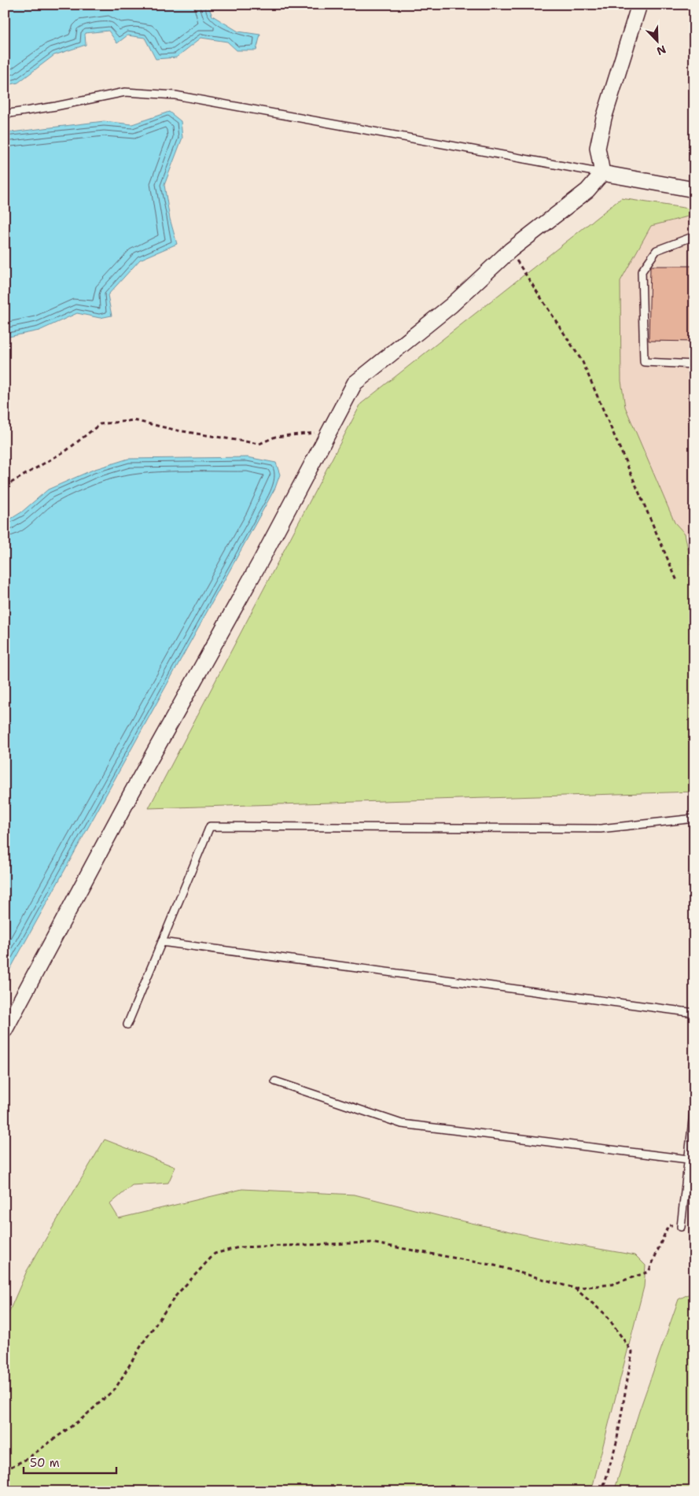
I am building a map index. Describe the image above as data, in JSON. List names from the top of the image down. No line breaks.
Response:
{"scale_bar":"50 m","north":"bottom right"}
